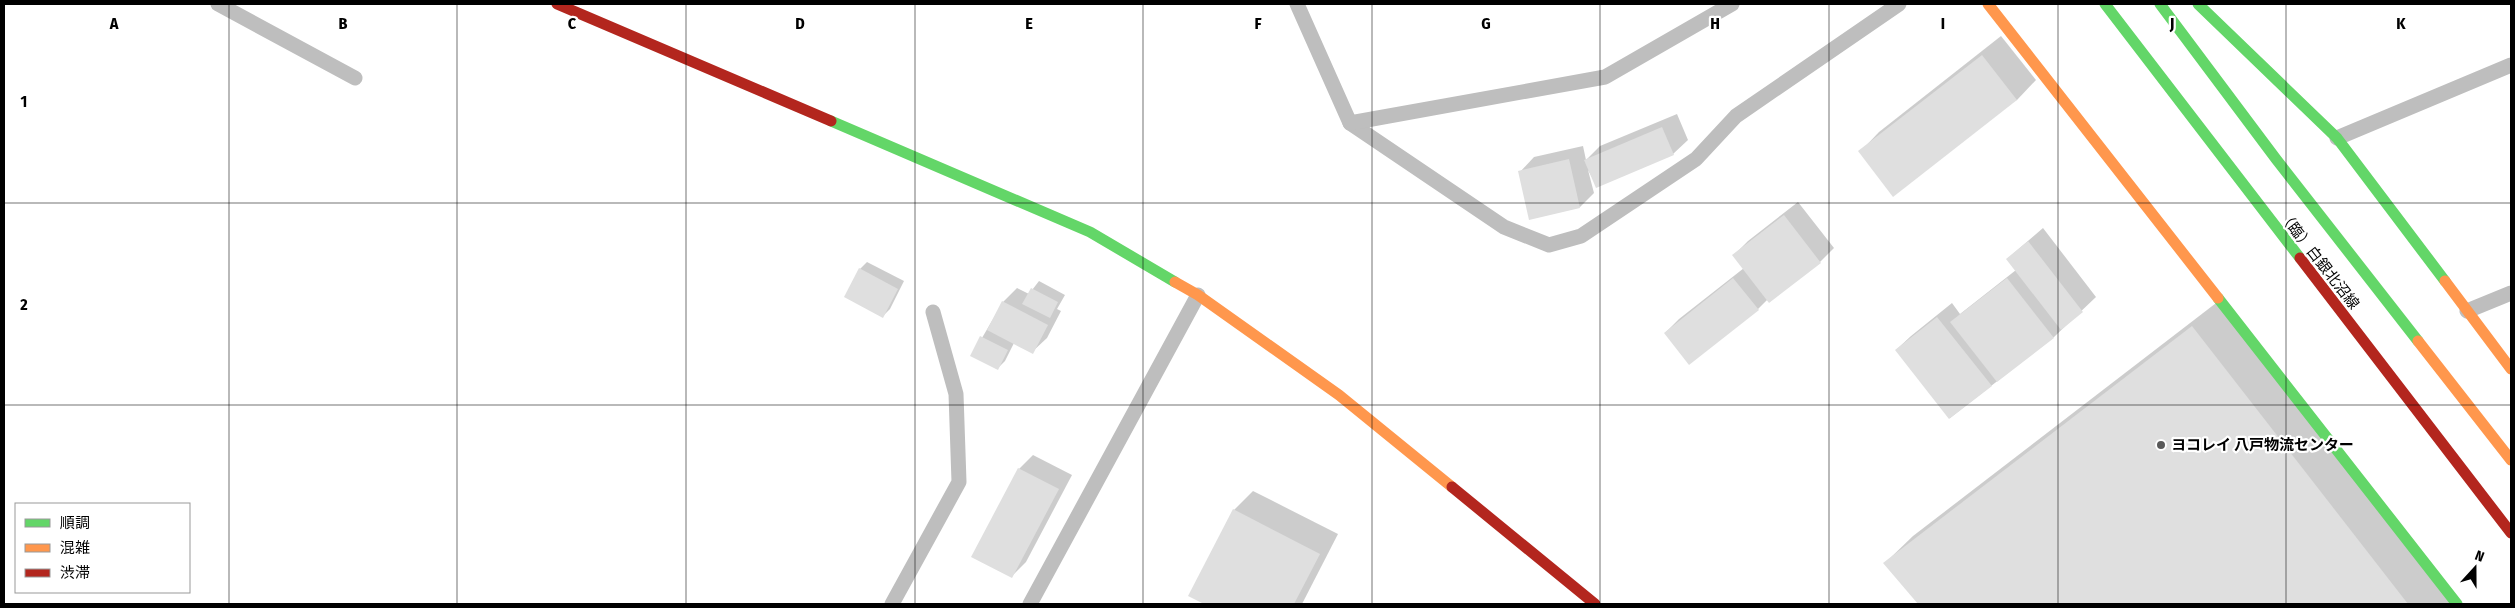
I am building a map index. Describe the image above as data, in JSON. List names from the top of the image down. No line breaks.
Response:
{"streets":{"street":["（臨）白銀北沼線"]},"places":["ヨコレイ 八戸物流センター"],"legend":["順調","混雑","渋滞"],"north":"top","grid":{"columns":["A","B","C","D","E","F","G","H","I","J","K"],"rows":["1","2"]}}
